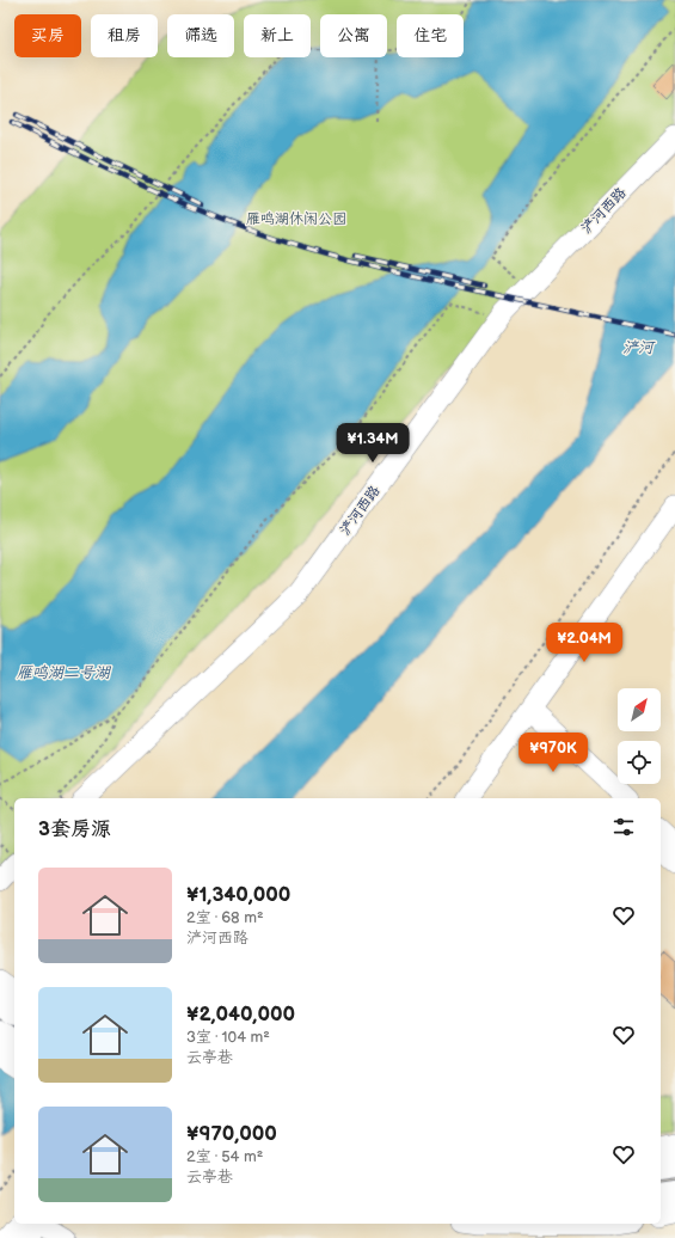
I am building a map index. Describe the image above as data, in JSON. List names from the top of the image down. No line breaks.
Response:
{"streets":{"street":["浐河西路"]},"water":["浐河","雁鸣湖二号湖"],"parks":["雁鸣湖休闲公园"],"north":"top right","page":{"chip":["买房","租房","筛选","新上","公寓","住宅"],"price":["¥1.34M","¥2.04M","¥970K"],"heading":"3套房源","list":[{"name":"¥1,340,000","note":"2室 · 68 m² · 浐河西路"},{"name":"¥2,040,000","note":"3室 · 104 m² · 云亭巷"},{"name":"¥970,000","note":"2室 · 54 m² · 云亭巷"}]}}
